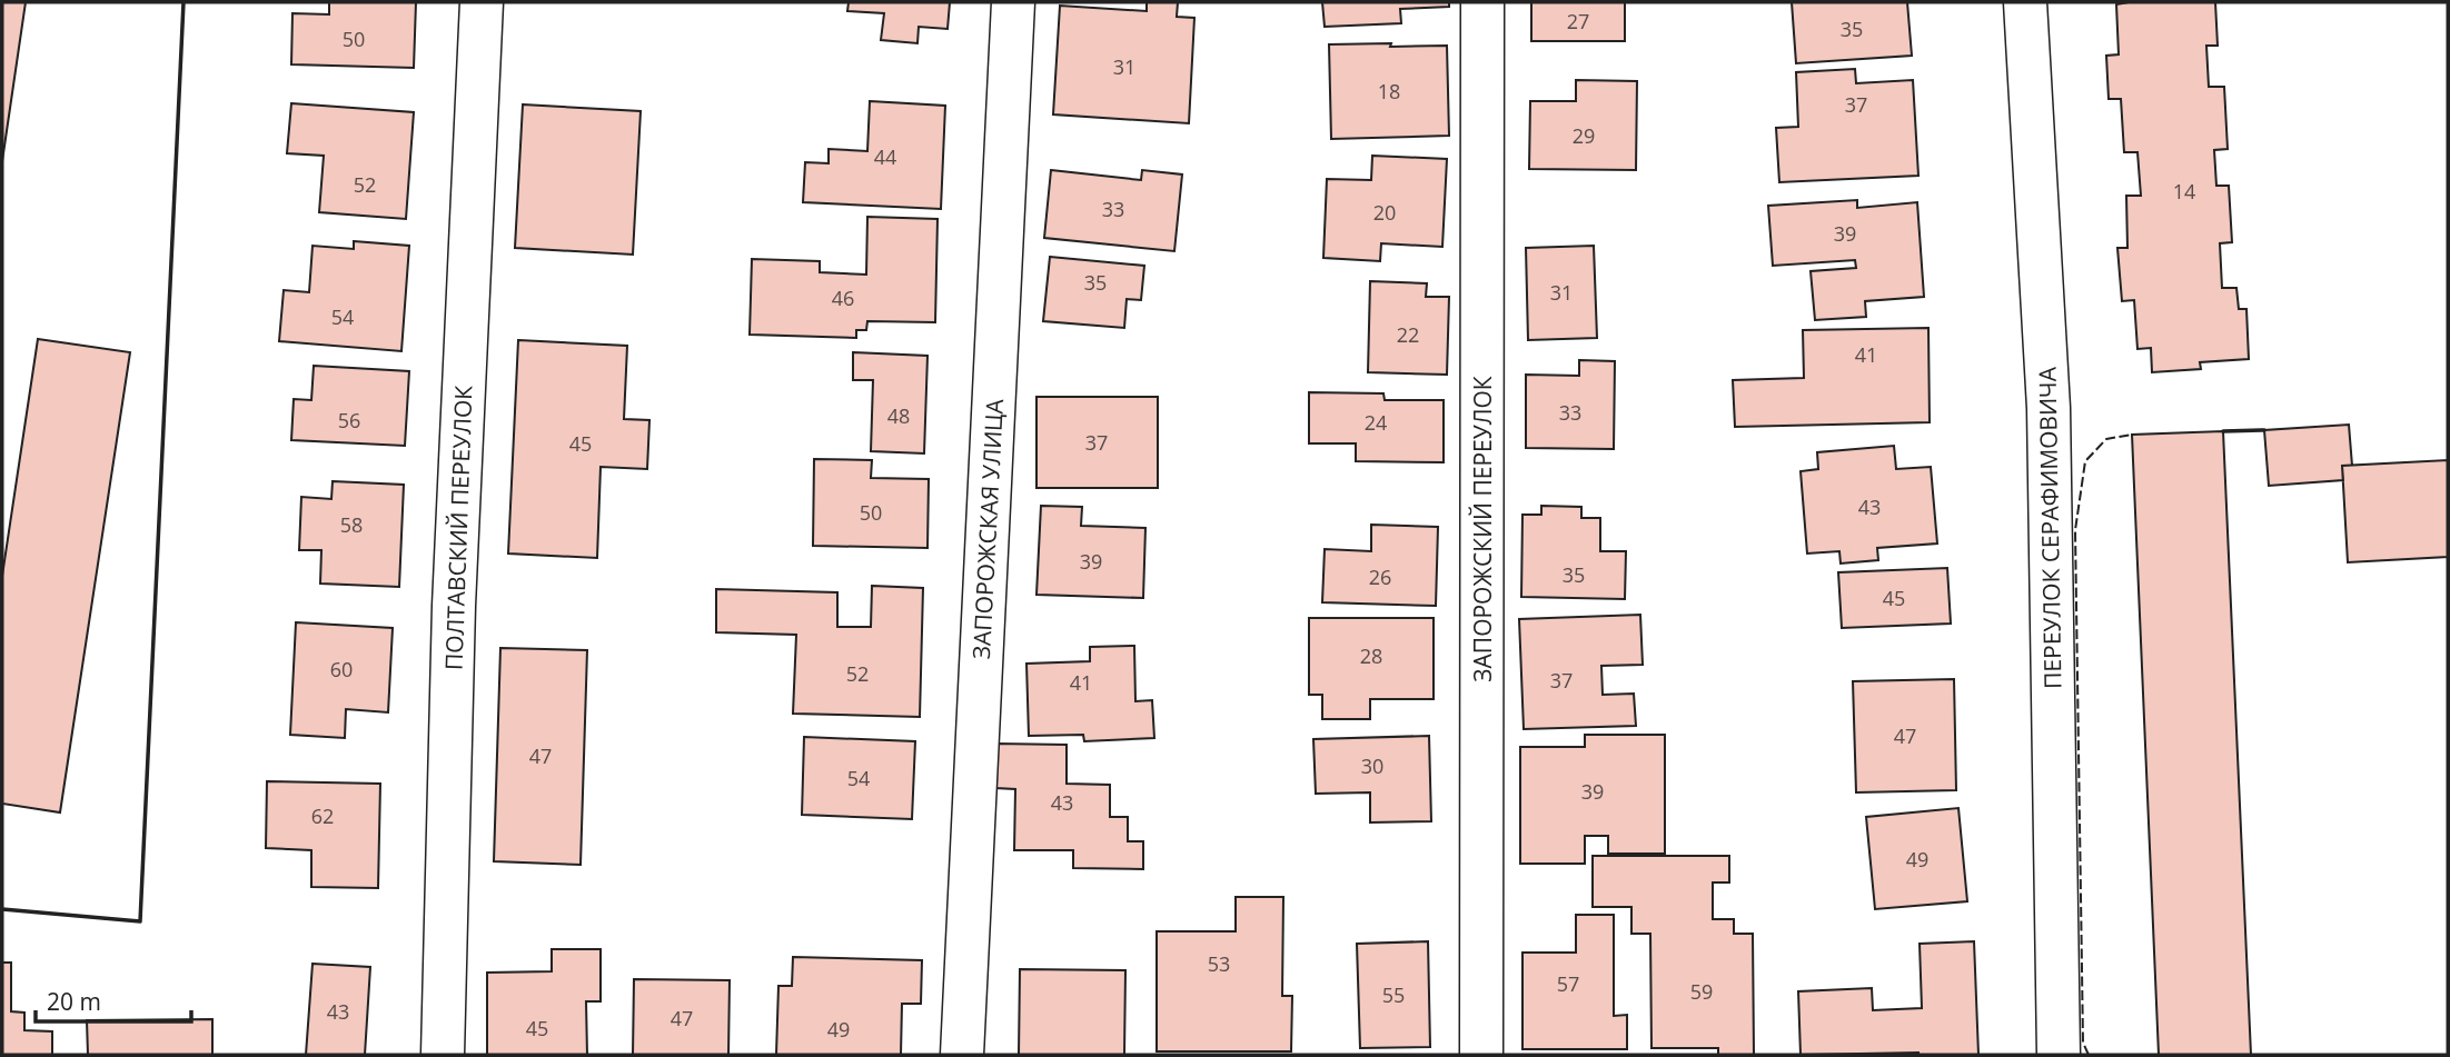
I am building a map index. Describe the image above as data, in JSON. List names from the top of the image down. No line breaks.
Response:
{"streets":{"street":["ПОЛТАВСКИЙ ПЕРЕУЛОК","ПЕРЕУЛОК СЕРАФИМОВИЧА","ЗАПОРОЖСКАЯ УЛИЦА","ЗАПОРОЖСКИЙ ПЕРЕУЛОК"]},"house_numbers":["27","35","50","31","18","37","29","44","52","14","33","20","39","35","31","46","54","22","41","33","48","56","24","37","45","43","50","58","39","35","26","45","28","60","52","37","41","47","47","30","54","39","43","62","49","53","57","59","55","43","47","45","49"],"scale_bar":"20 m"}
